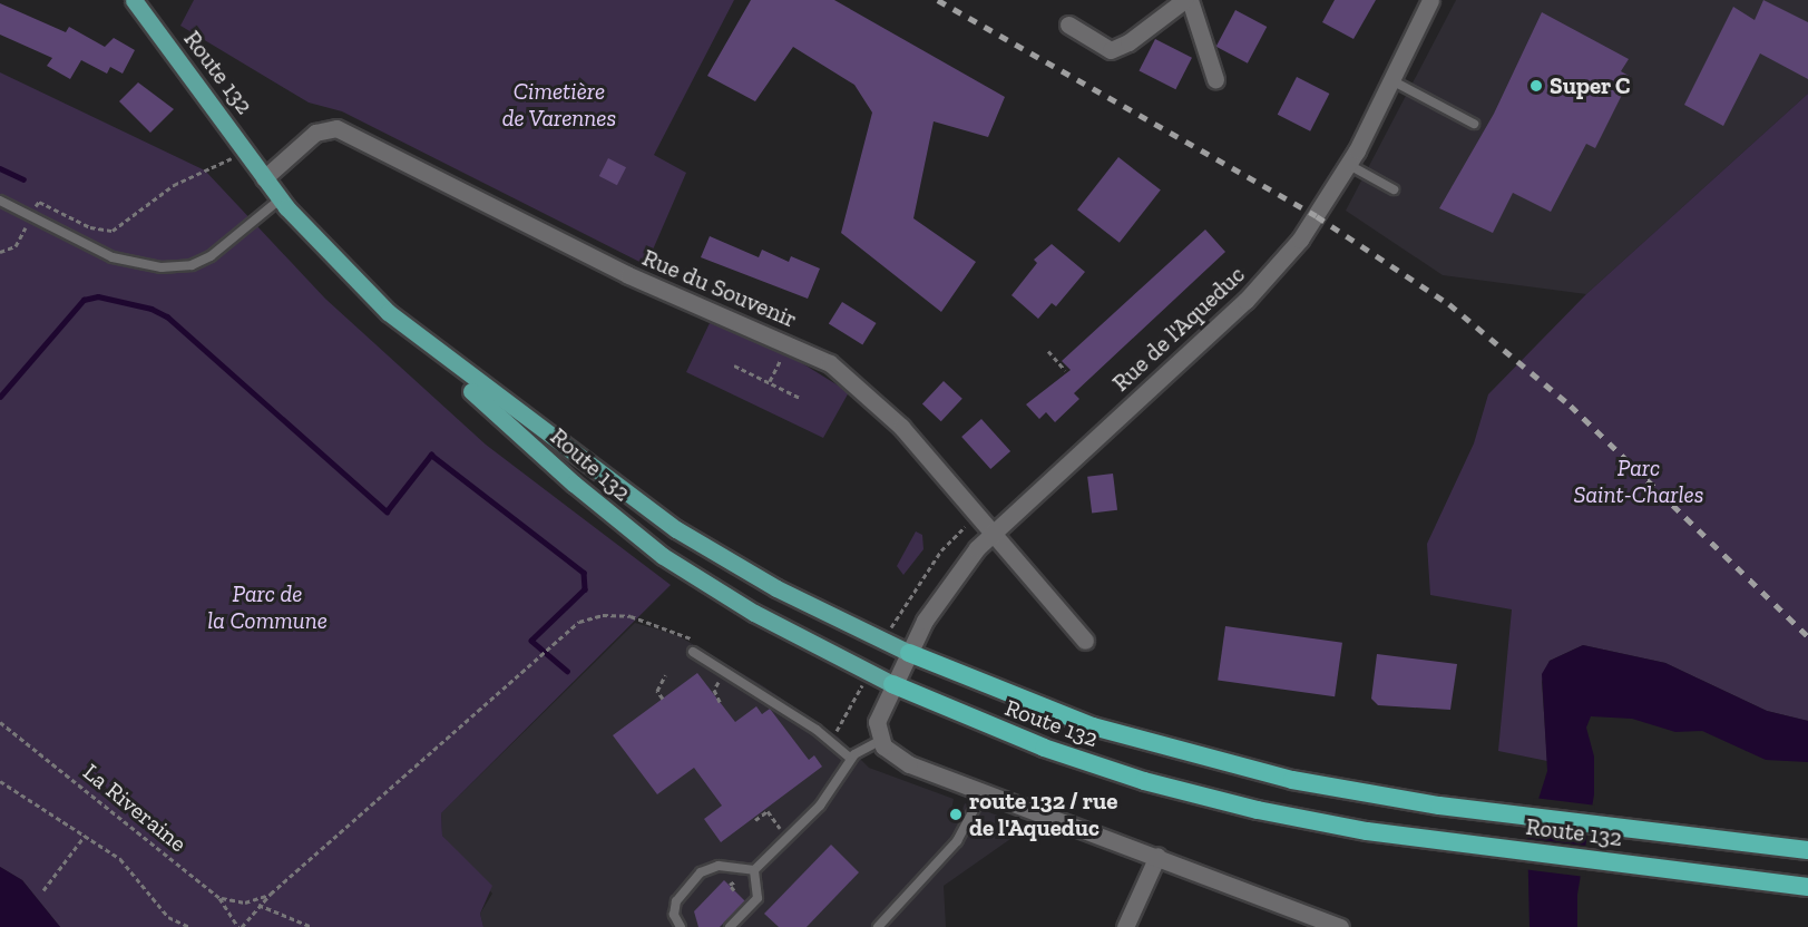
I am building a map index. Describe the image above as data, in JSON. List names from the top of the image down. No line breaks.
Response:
{"streets":{"highway":["Route 132"],"street":["Rue du Souvenir","Rue de l'Aqueduc"],"path":["La Riveraine"]},"crossings":[["Route 132","Rue du Souvenir"],["Route 132","Rue de l'Aqueduc"],["Rue du Souvenir","Rue de l'Aqueduc"]],"parks":["Cimetière de Varennes","Parc Saint-Charles","Parc de la Commune"],"places":["Super C","route 132 / rue de l'Aqueduc"]}
